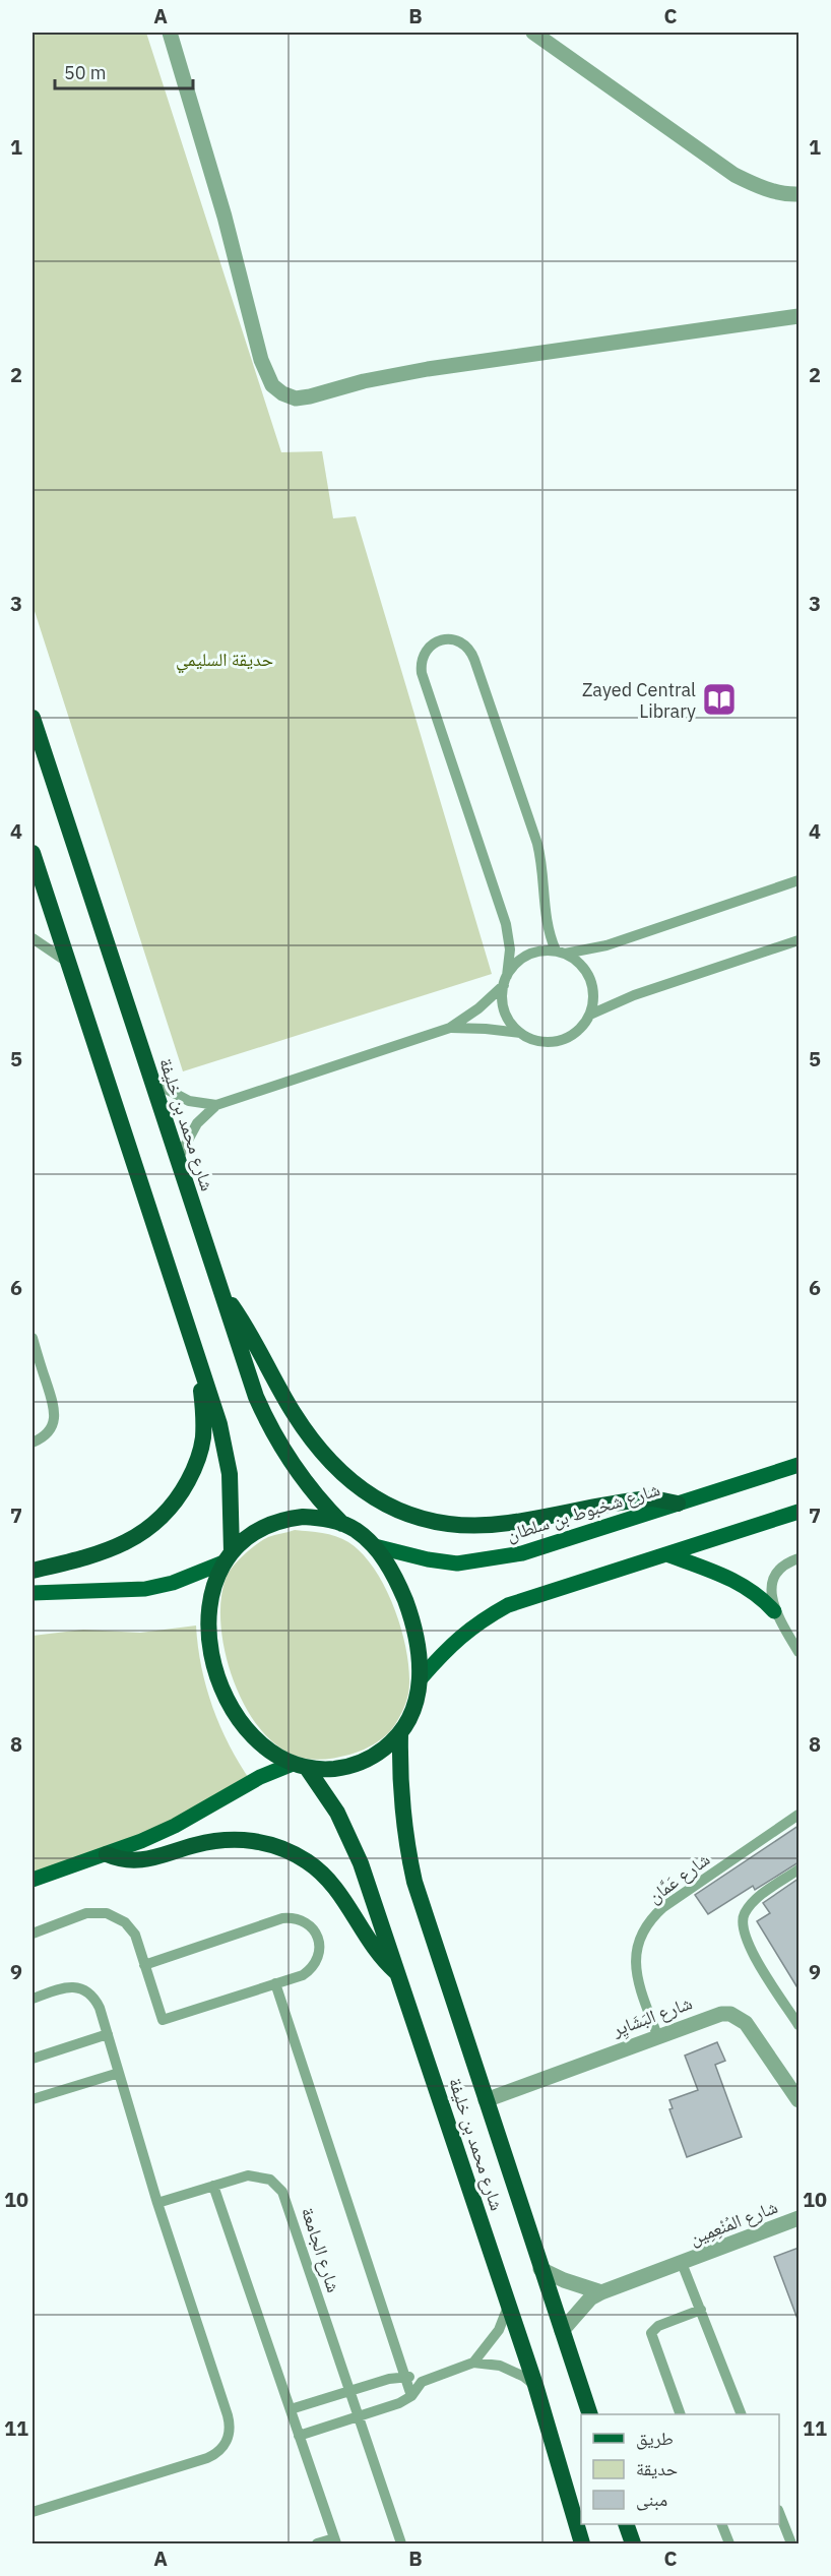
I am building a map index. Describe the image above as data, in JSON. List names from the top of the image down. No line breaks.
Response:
{"streets":{"highway":["شارع محمد بن خليفة"],"main road":["شارع شخبوط بن سلطان"],"street":["شارع البَشَايِر","شارع المُنْعِمِين"],"lane":["شارع عَمَّان","شارع الجامعة"]},"crossings":[["شارع محمد بن خليفة","شارع البَشَايِر"],["شارع محمد بن خليفة","شارع المُنْعِمِين"],["شارع عَمَّان","شارع البَشَايِر"]],"parks":["حديقة السليمي"],"places":{"library":["Zayed Central Library"]},"legend":["طريق","حديقة","مبنى"],"scale_bar":"50 m","grid":{"columns":["A","B","C"],"rows":["1","2","3","4","5","6","7","8","9","10","11"]}}
